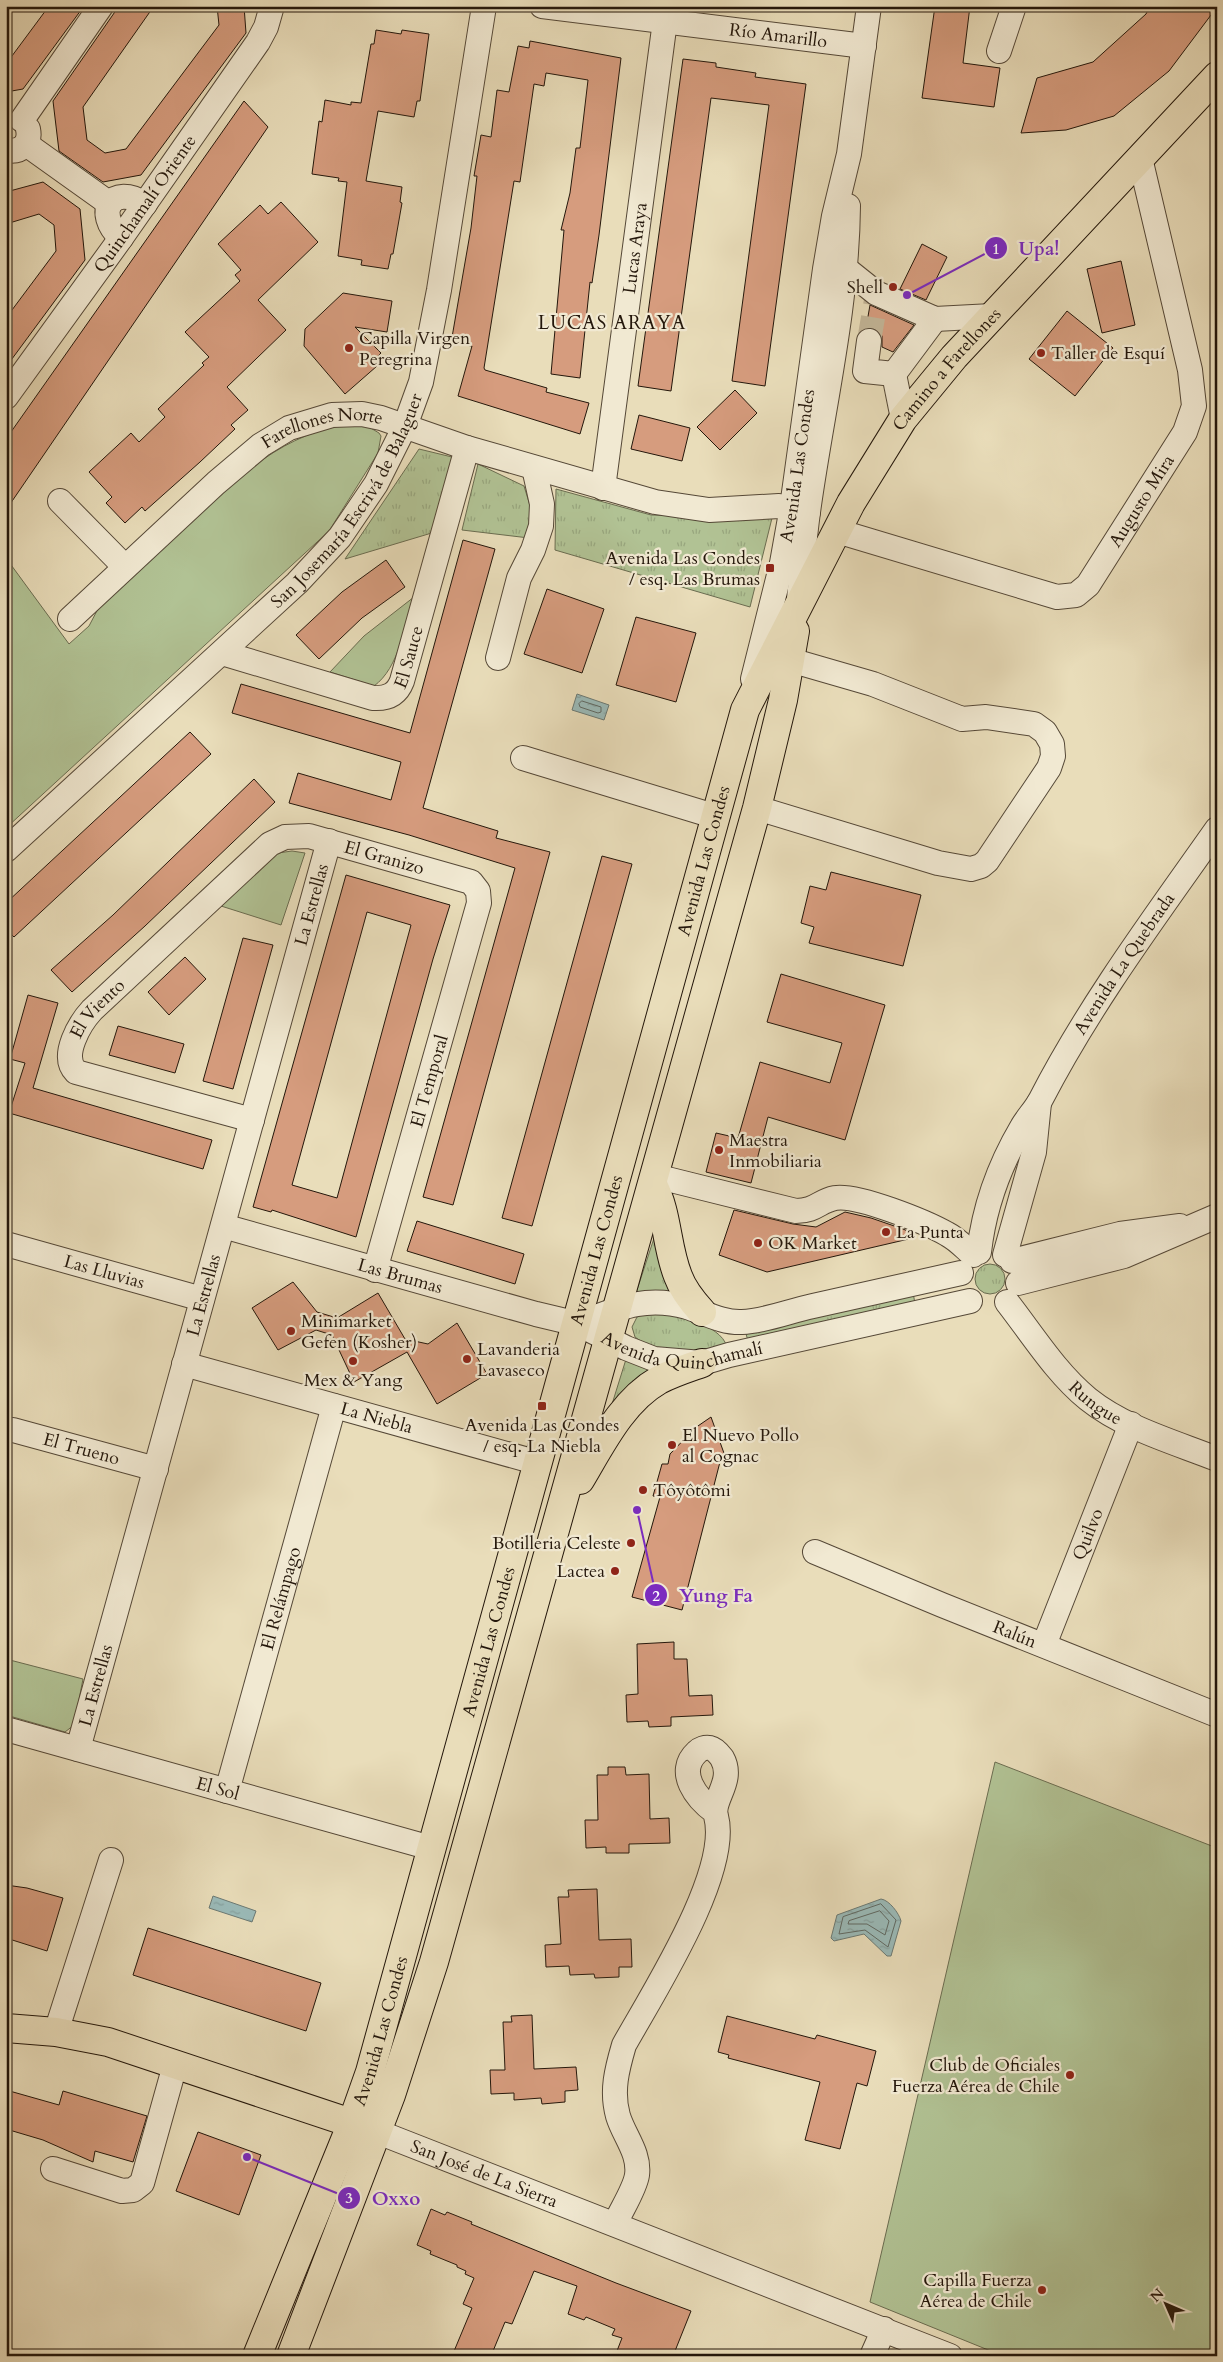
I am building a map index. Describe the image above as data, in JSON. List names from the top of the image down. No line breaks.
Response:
{"streets":{"main road":["Camino a Farellones","Avenida Las Condes","San José de La Sierra"],"street":["Río Amarillo","Quinchamalí Oriente","Lucas Araya","Farellones Norte","San Josemaría Escrivá de Balaguer","Augusto Mira","El Sauce","El Granizo","La Estrellas","Avenida La Quebrada","El Viento","El Temporal","Las Lluvias","Las Brumas","Avenida Quinchamalí","Rungue","La Niebla","El Trueno","Quilvo","El Relámpago","Ralún","El Sol"]},"crossings":[["Río Amarillo","Lucas Araya"],["Río Amarillo","Avenida Las Condes"],["Lucas Araya","Farellones Norte"],["Camino a Farellones","Avenida Las Condes"],["Camino a Farellones","Augusto Mira"],["Farellones Norte","Avenida Las Condes"],["Farellones Norte","San Josemaría Escrivá de Balaguer"],["Farellones Norte","El Sauce"],["Avenida Las Condes","Las Brumas"],["Avenida Las Condes","Avenida Quinchamalí"],["Avenida Las Condes","La Niebla"],["Avenida Las Condes","El Sol"],["Avenida Las Condes","San José de La Sierra"],["San Josemaría Escrivá de Balaguer","El Sauce"],["El Granizo","La Estrellas"],["El Granizo","El Viento"],["El Granizo","El Temporal"],["La Estrellas","El Viento"],["La Estrellas","Las Lluvias"],["La Estrellas","Las Brumas"],["La Estrellas","La Niebla"],["La Estrellas","El Trueno"],["La Estrellas","El Sol"],["Avenida La Quebrada","Avenida Quinchamalí"],["Avenida La Quebrada","Rungue"],["El Temporal","Las Brumas"],["Las Brumas","Avenida Quinchamalí"],["Avenida Quinchamalí","Rungue"],["Rungue","Quilvo"],["La Niebla","El Relámpago"],["Quilvo","Ralún"],["El Relámpago","El Sol"]],"districts":["LUCAS ARAYA"],"places":{"other":["Shell","Upa!","Capilla Virgen Peregrina","Taller de Esquí","Maestra Inmobiliaria","La Punta","OK Market","Minimarket Gefen (Kosher)","Lavanderia Lavaseco","Mex & Yang","El Nuevo Pollo al Cognac","Tôyôtômi","Yung Fa","Botilleria Celeste","Lactea","Club de Oficiales Fuerza Aérea de Chile","Oxxo","Capilla Fuerza Aérea de Chile"],"transit":["Avenida Las Condes / esq. Las Brumas","Avenida Las Condes / esq. La Niebla"]},"north":"top left"}
